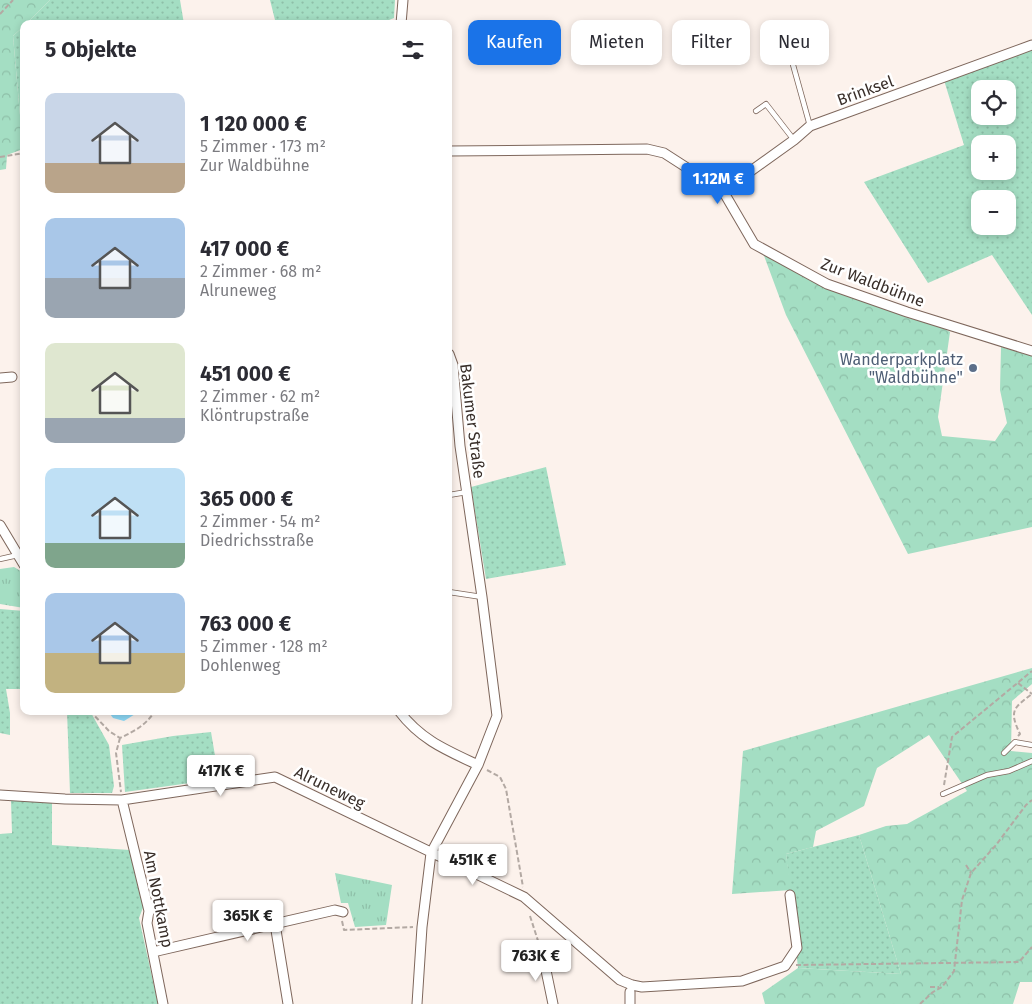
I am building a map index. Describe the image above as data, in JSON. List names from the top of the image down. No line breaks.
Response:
{"streets":{"street":["Brinksel","Zur Waldbühne","Bakumer Straße","Alruneweg","Am Nottkamp"]},"crossings":[["Brinksel","Zur Waldbühne"],["Bakumer Straße","Alruneweg"],["Alruneweg","Am Nottkamp"]],"places":["Wanderparkplatz \"Waldbühne\""],"page":{"chip":["Kaufen","Mieten","Filter","Neu"],"heading":"5 Objekte","map_buttons":["+","−"],"list":[{"name":"1 120 000 €","note":"5 Zimmer · 173 m² · Zur Waldbühne"},{"name":"417 000 €","note":"2 Zimmer · 68 m² · Alruneweg"},{"name":"451 000 €","note":"2 Zimmer · 62 m² · Klöntrupstraße"},{"name":"365 000 €","note":"2 Zimmer · 54 m² · Diedrichsstraße"},{"name":"763 000 €","note":"5 Zimmer · 128 m² · Dohlenweg"}],"price":["1.12M €","417K €","451K €","365K €","763K €"]}}
